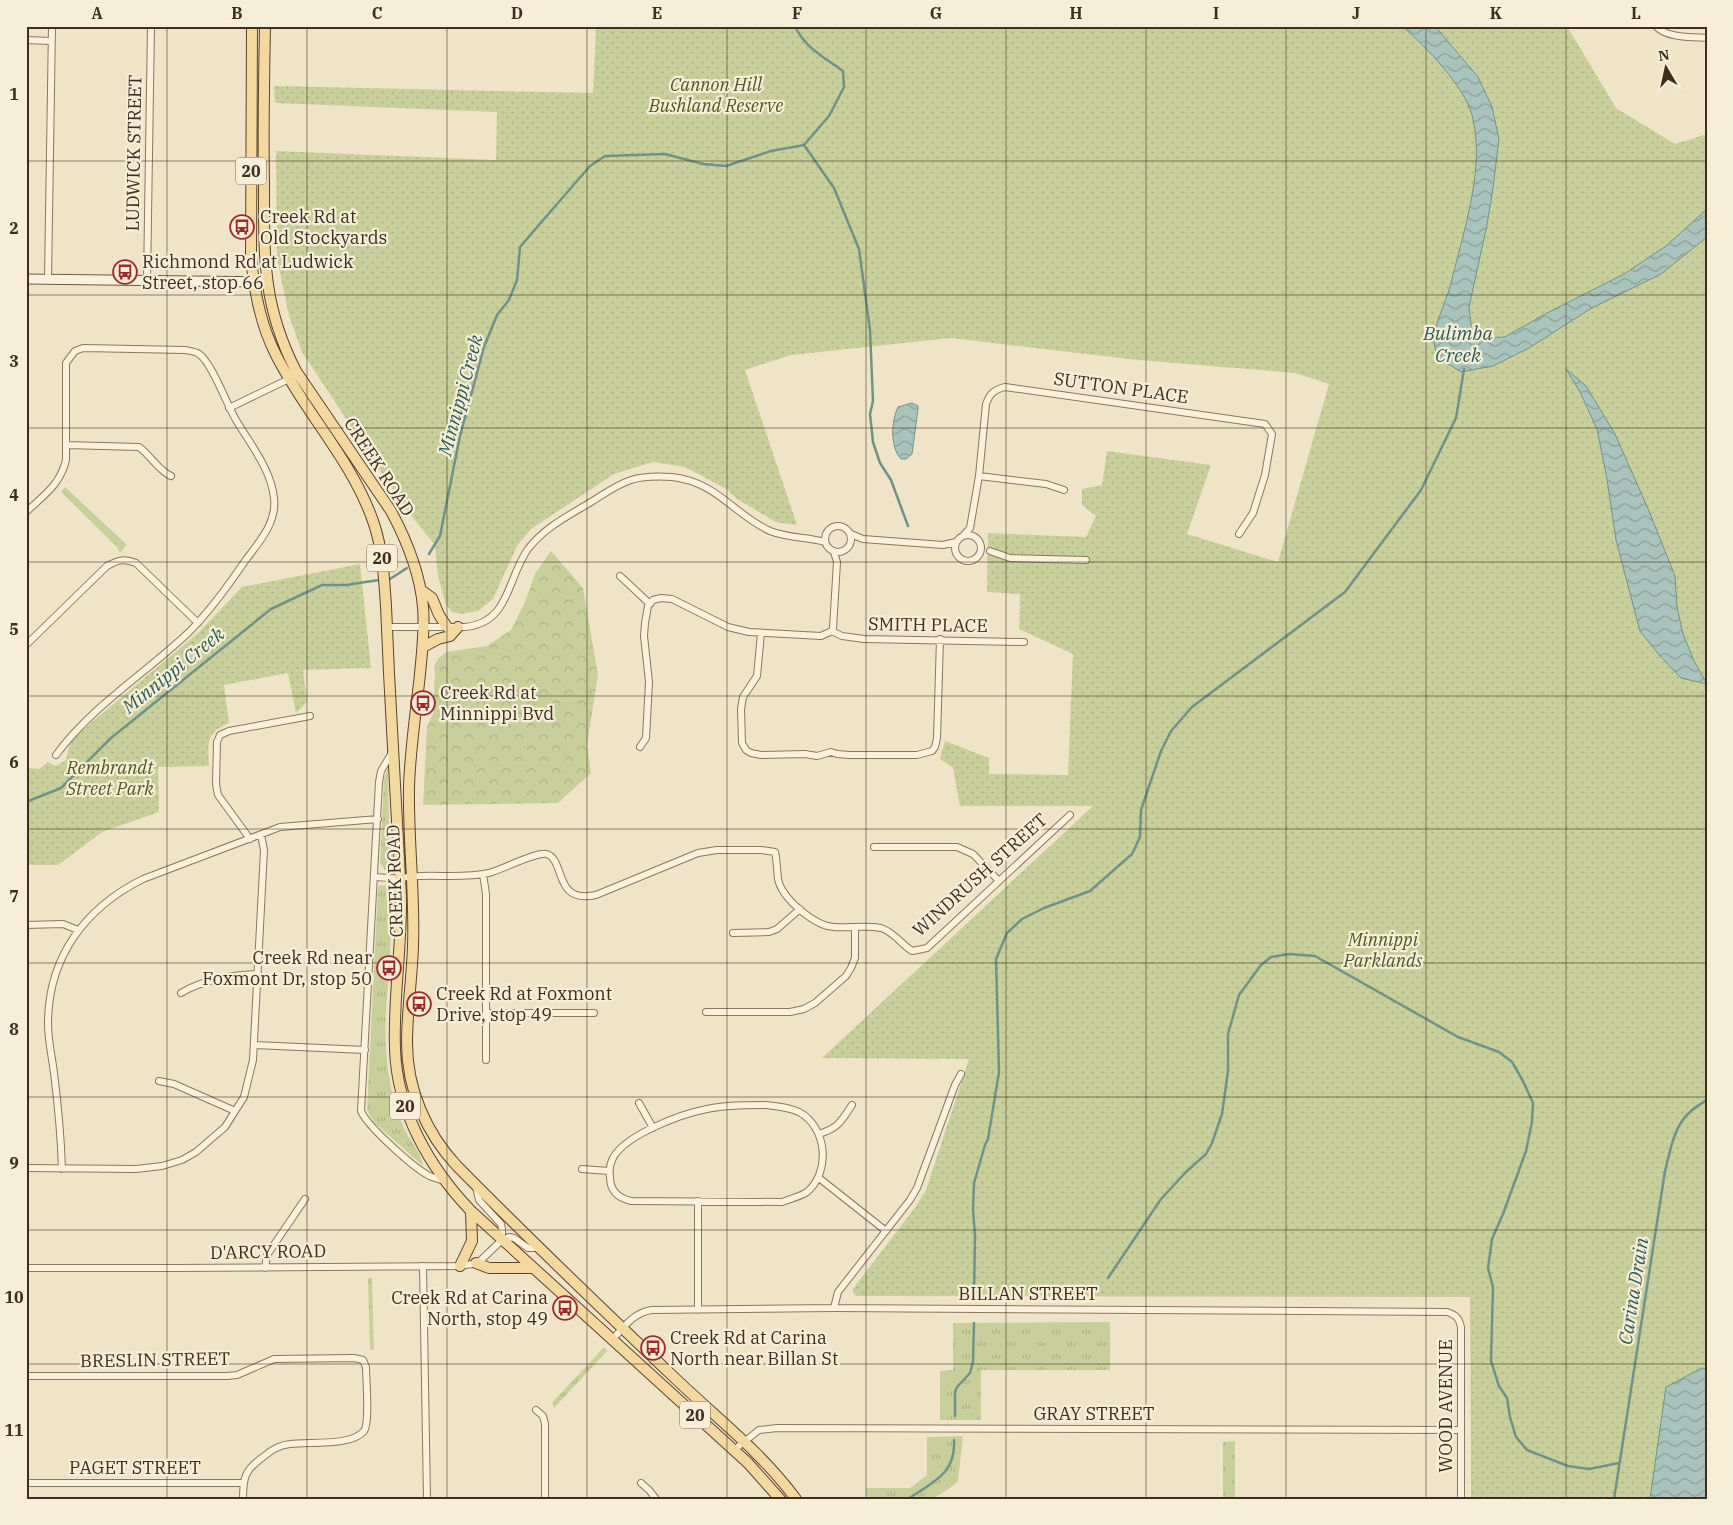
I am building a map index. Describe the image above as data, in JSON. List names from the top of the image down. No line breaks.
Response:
{"streets":{"main road":["20","CREEK ROAD"],"street":["LUDWICK STREET","SUTTON PLACE","SMITH PLACE","WINDRUSH STREET","D'ARCY ROAD","BILLAN STREET","BRESLIN STREET","WOOD AVENUE","GRAY STREET","PAGET STREET"]},"crossings":[["CREEK ROAD","D'ARCY ROAD"],["CREEK ROAD","BILLAN STREET"],["CREEK ROAD","GRAY STREET"],["BILLAN STREET","WOOD AVENUE"],["BRESLIN STREET","PAGET STREET"],["WOOD AVENUE","GRAY STREET"]],"water":["Bulimba Creek","Minnippi Creek","Carina Drain"],"parks":["Cannon Hill Bushland Reserve","Rembrandt Street Park","Minnippi Parklands"],"places":{"bus stop":["Creek Rd at Old Stockyards","Richmond Rd at Ludwick Street, stop 66","Creek Rd at Minnippi Bvd","Creek Rd near Foxmont Dr, stop 50","Creek Rd at Foxmont Drive, stop 49","Creek Rd at Carina North, stop 49","Creek Rd at Carina North near Billan St"]},"north":"top","grid":{"columns":["A","B","C","D","E","F","G","H","I","J","K","L"],"rows":["1","2","3","4","5","6","7","8","9","10","11"]}}
